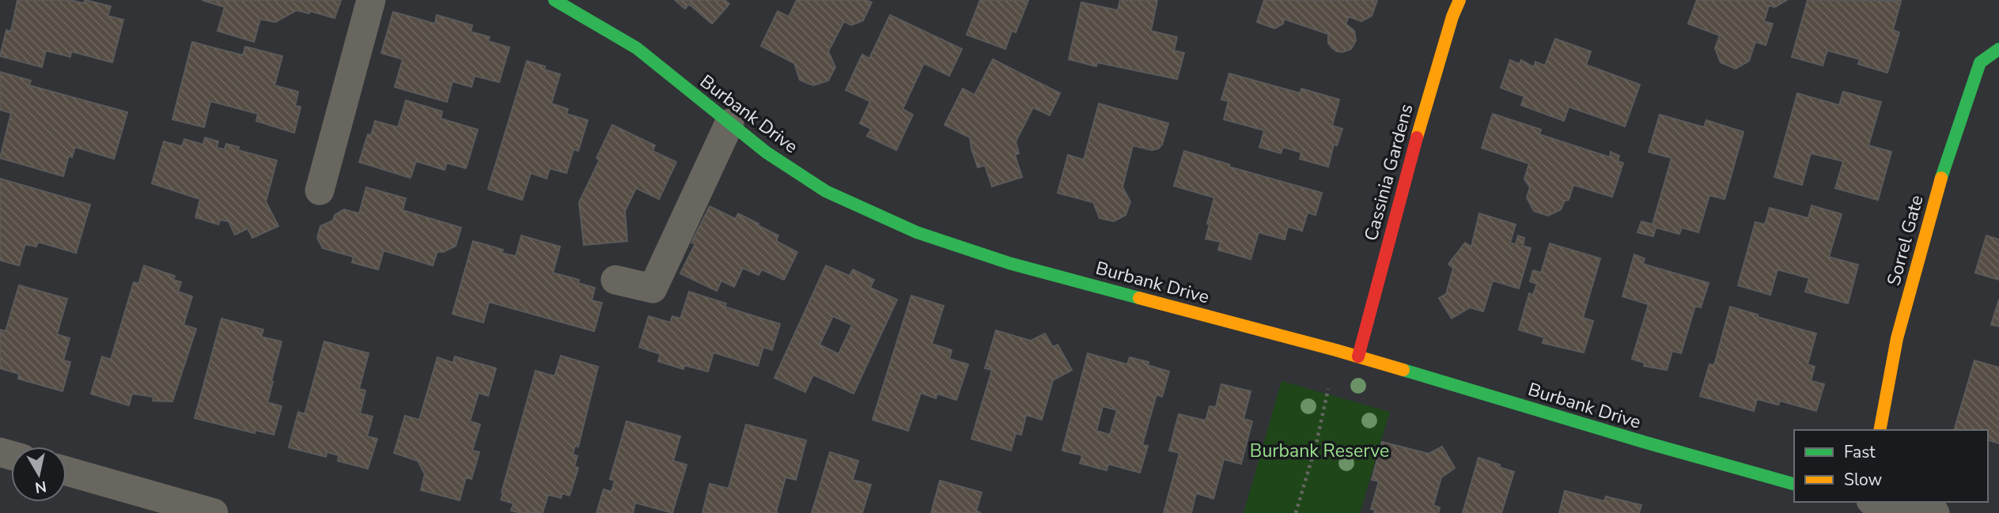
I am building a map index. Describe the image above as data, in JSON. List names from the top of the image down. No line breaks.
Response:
{"streets":{"street":["Burbank Drive","Cassinia Gardens","Sorrel Gate"]},"crossings":[["Burbank Drive","Cassinia Gardens"]],"parks":["Burbank Reserve"],"legend":["Fast","Slow"],"north":"bottom"}
